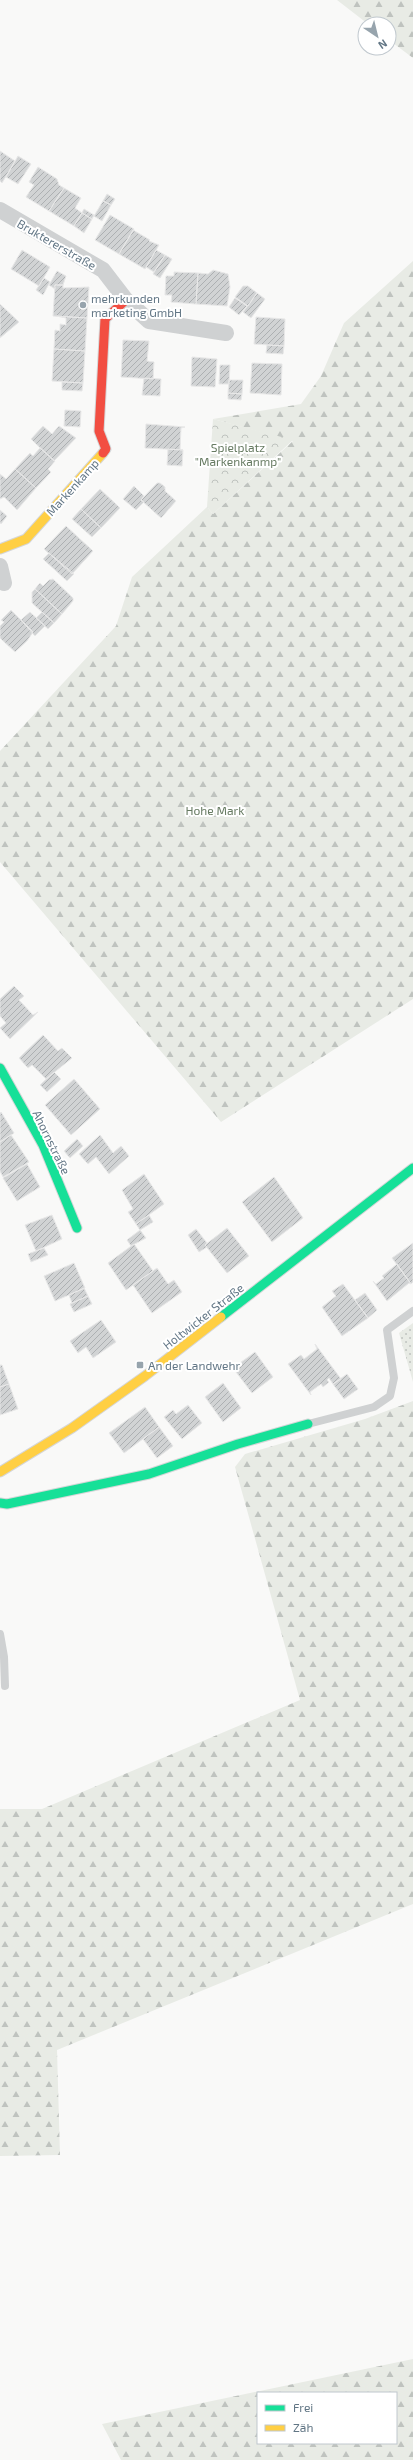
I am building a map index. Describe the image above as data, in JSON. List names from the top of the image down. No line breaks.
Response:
{"streets":{"street":["Bruktererstraße","Markenkamp","Ahornstraße","Holtwicker Straße"]},"crossings":[["Bruktererstraße","Markenkamp"]],"parks":["Spielplatz \"Markenkanmp\"","Hohe Mark"],"places":{"other":["mehrkunden marketing GmbH"],"transit":["An der Landwehr"]},"legend":["Frei","Zäh"],"north":"bottom right"}
